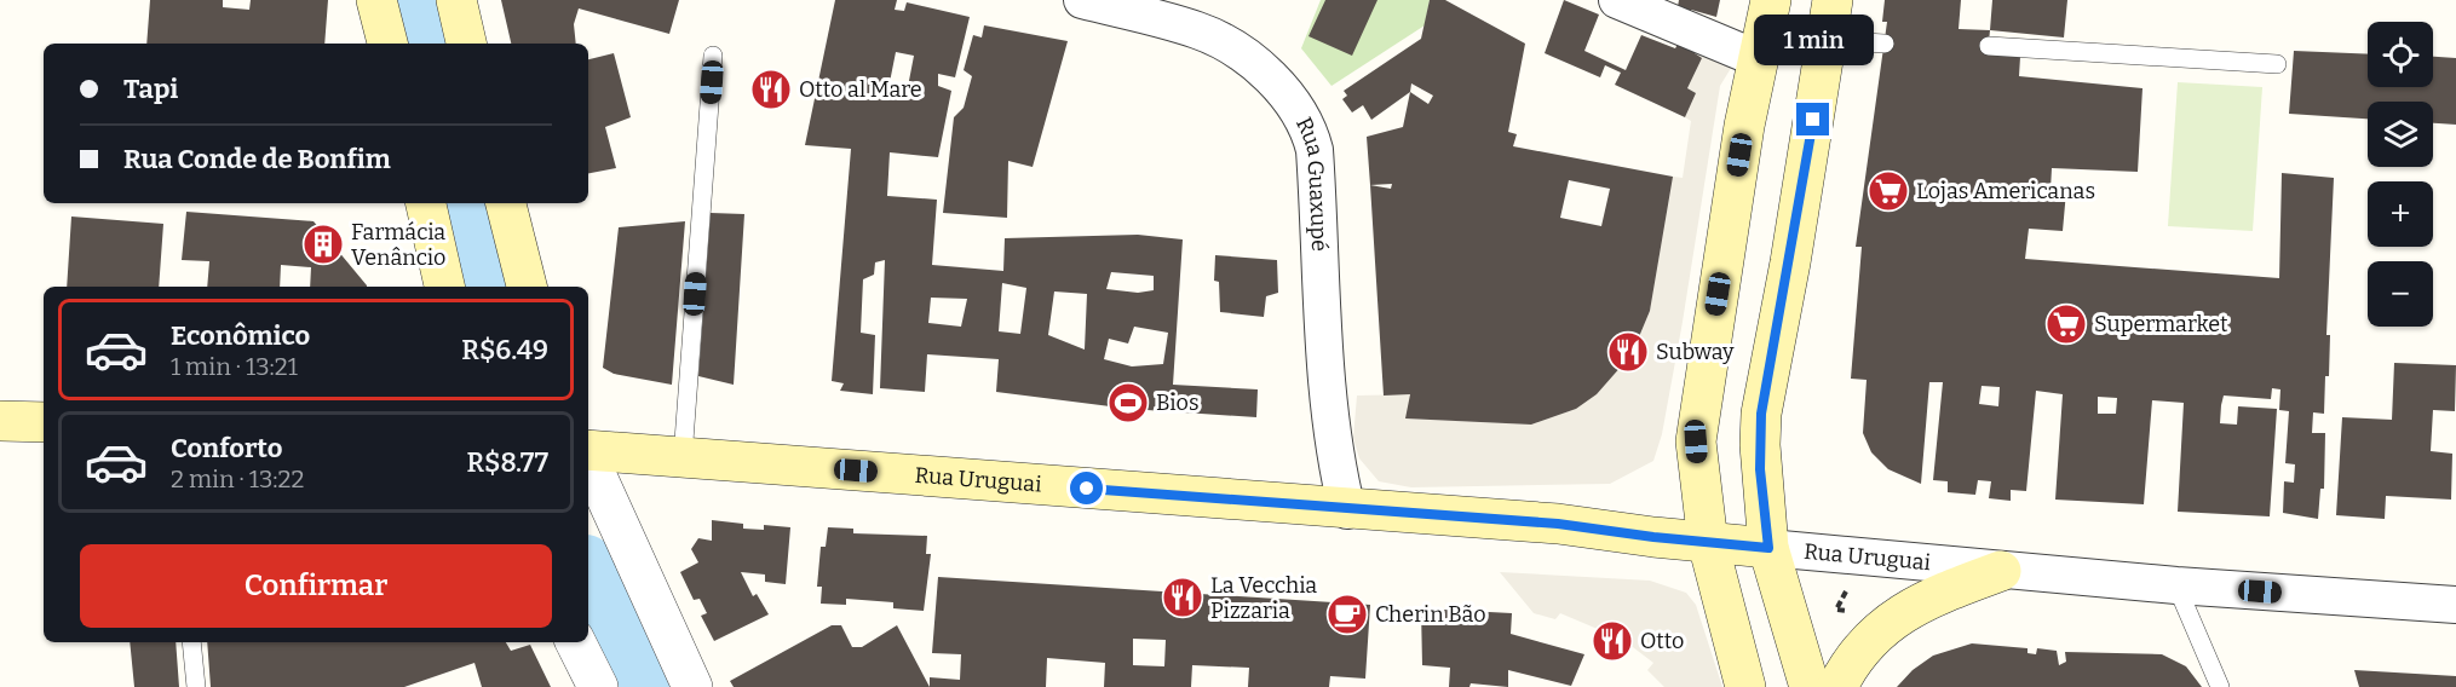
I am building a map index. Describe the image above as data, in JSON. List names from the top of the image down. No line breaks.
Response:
{"streets":{"main road":["Rua Uruguai"],"street":["Rua Guaxupé"]},"crossings":[["Rua Guaxupé","Rua Uruguai"]],"places":{"restaurant":["Otto al Mare","Subway","La Vecchia Pizzaria","Otto"],"supermarket":["Lojas Americanas","Supermarket"],"building":["Farmácia Venâncio"],"sports":["Bios"],"cafe":["Cherin Bão"]},"page":{"bubble":"1 min","map_buttons":["+","−"],"banner":["Tapi","Rua Conde de Bonfim"],"list":[{"name":"Econômico","note":"1 min · 13:21","value":"R$6.49"},{"name":"Conforto","note":"2 min · 13:22","value":"R$8.77"}],"buttons":"Confirmar"}}
